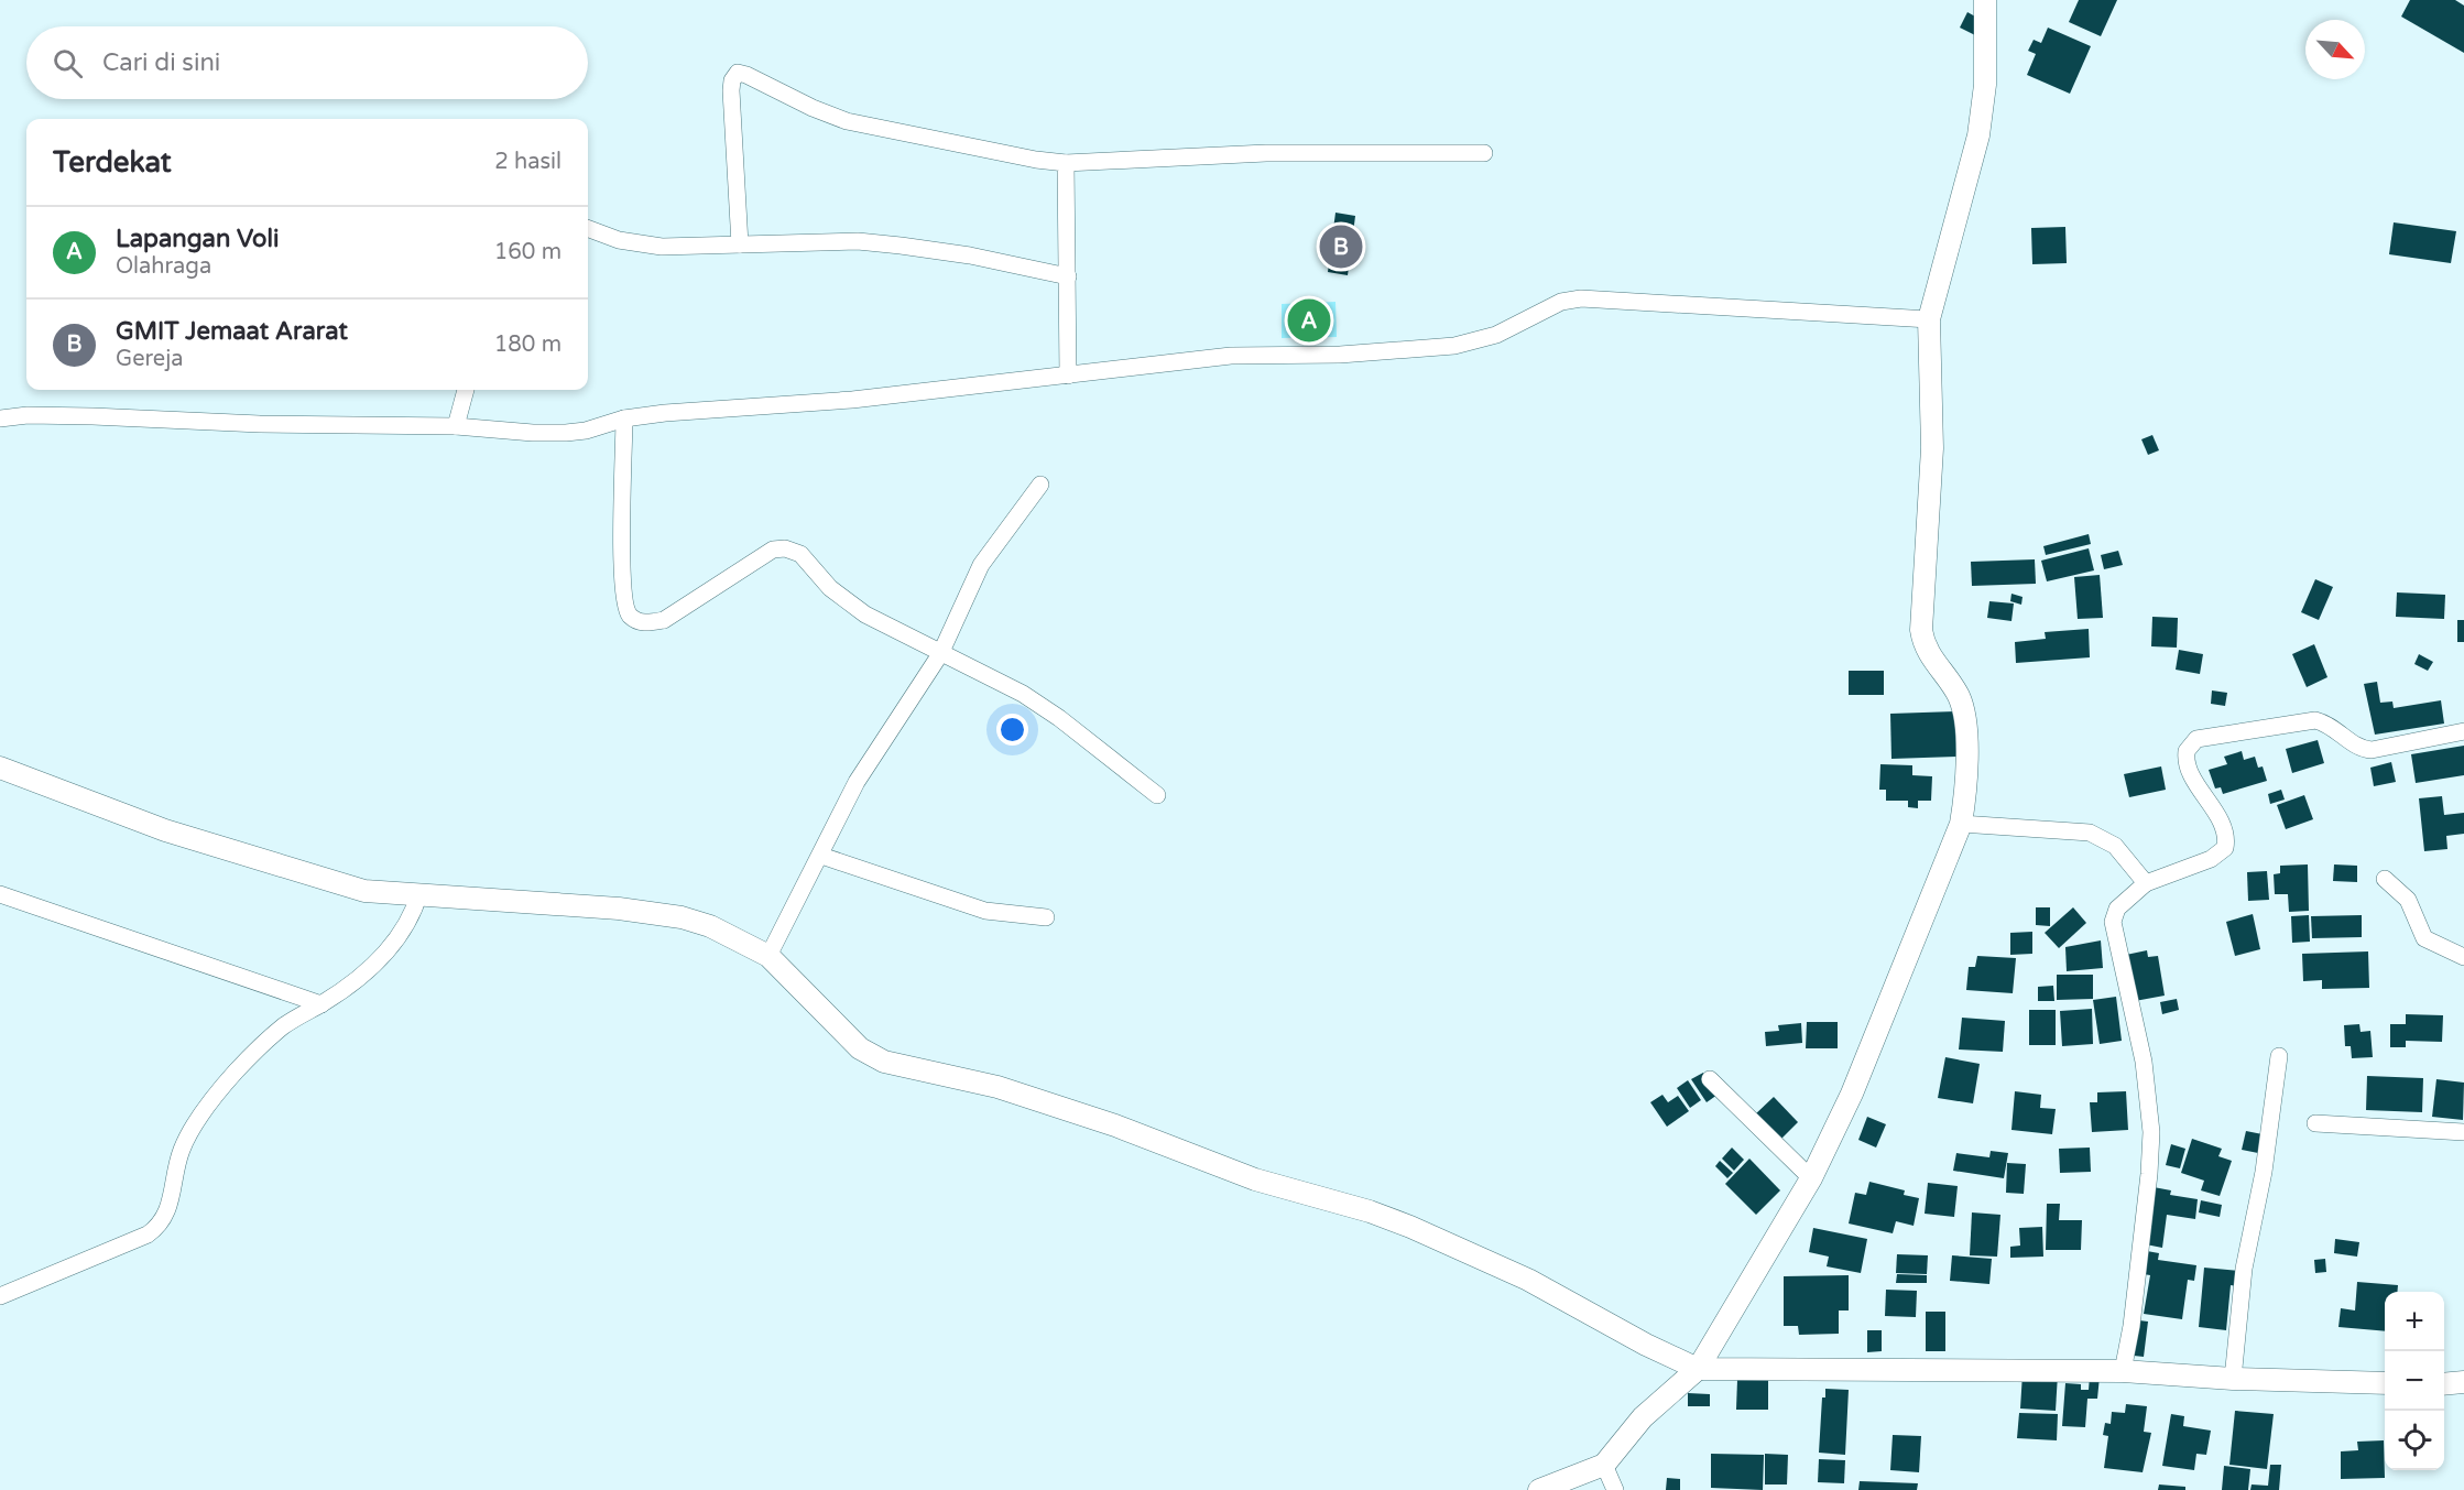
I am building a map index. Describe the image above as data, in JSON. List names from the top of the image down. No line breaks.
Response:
{"north":"bottom right","page":{"search":"Cari di sini","heading":["Terdekat","2 hasil"],"list":[{"mark":"A","name":"Lapangan Voli","note":"Olahraga","value":"160 m"},{"mark":"B","name":"GMIT Jemaat Ararat","note":"Gereja","value":"180 m"}],"pins":["B","A"],"map_buttons":["+","−"]}}
